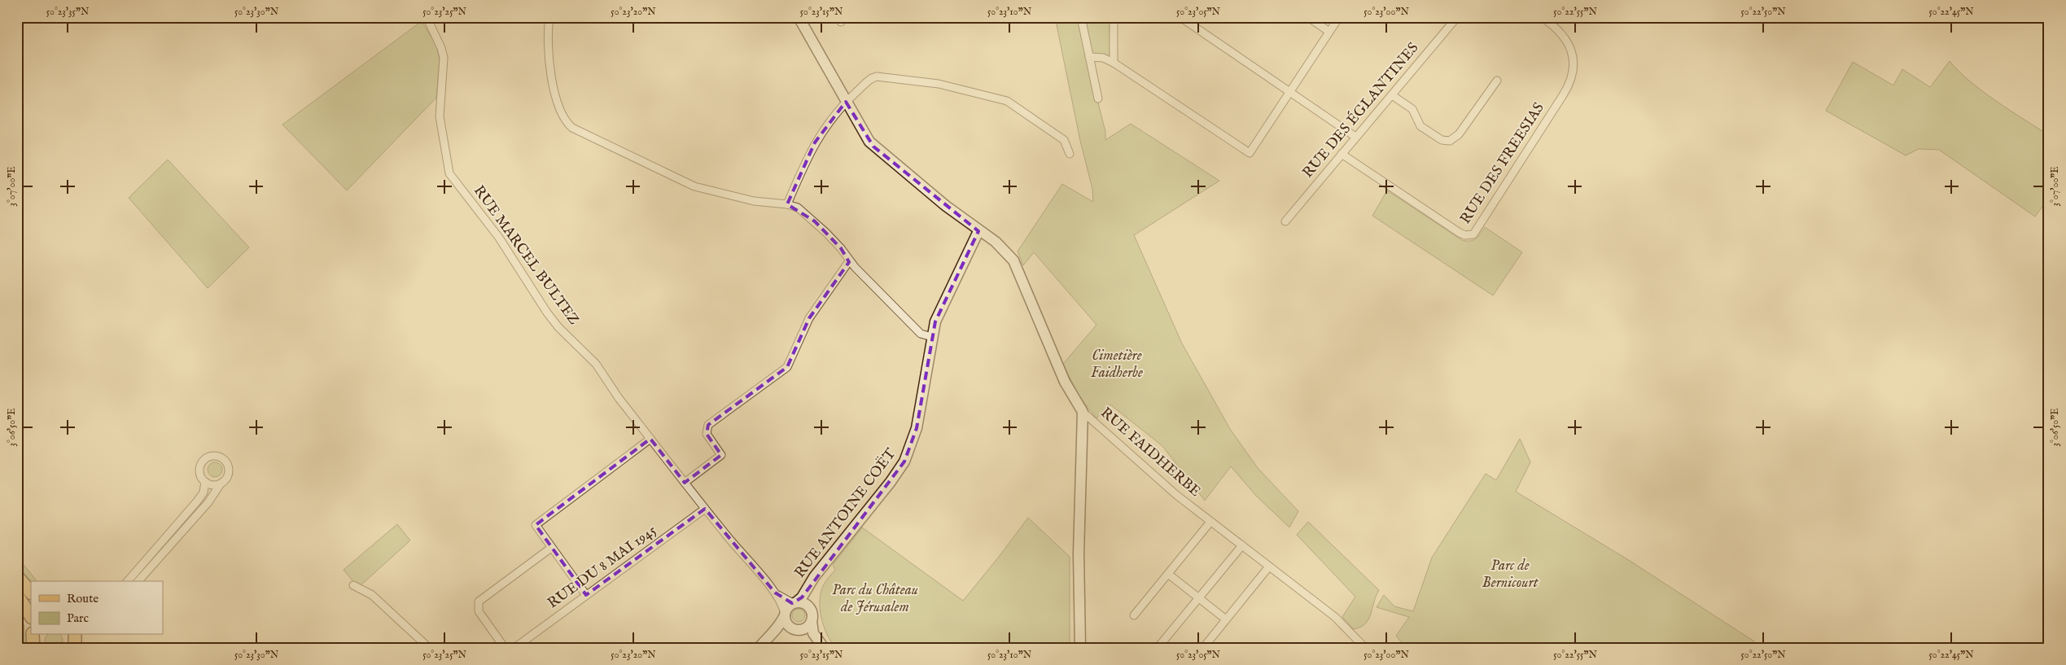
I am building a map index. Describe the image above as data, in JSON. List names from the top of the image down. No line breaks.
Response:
{"streets":{"street":["RUE DES ÉGLANTINES","RUE DES FREESIAS","RUE MARCEL BULTEZ","RUE FAIDHERBE","RUE ANTOINE COËT","RUE DU 8 MAI 1945"]},"crossings":[["RUE DES ÉGLANTINES","RUE DES FREESIAS"],["RUE MARCEL BULTEZ","RUE ANTOINE COËT"],["RUE MARCEL BULTEZ","RUE DU 8 MAI 1945"],["RUE FAIDHERBE","RUE ANTOINE COËT"]],"parks":["Cimetière Faidherbe","Parc de Bernicourt","Parc du Château de Jérusalem"],"legend":["Route","Parc"],"coordinates":["50°23'35\"N","50°23'30\"N","50°23'25\"N","50°23'20\"N","50°23'15\"N","50°23'10\"N","50°23'05\"N","50°23'00\"N","50°22'55\"N","50°22'50\"N","50°22'45\"N","3°07'00\"E","3°06'50\"E"]}
